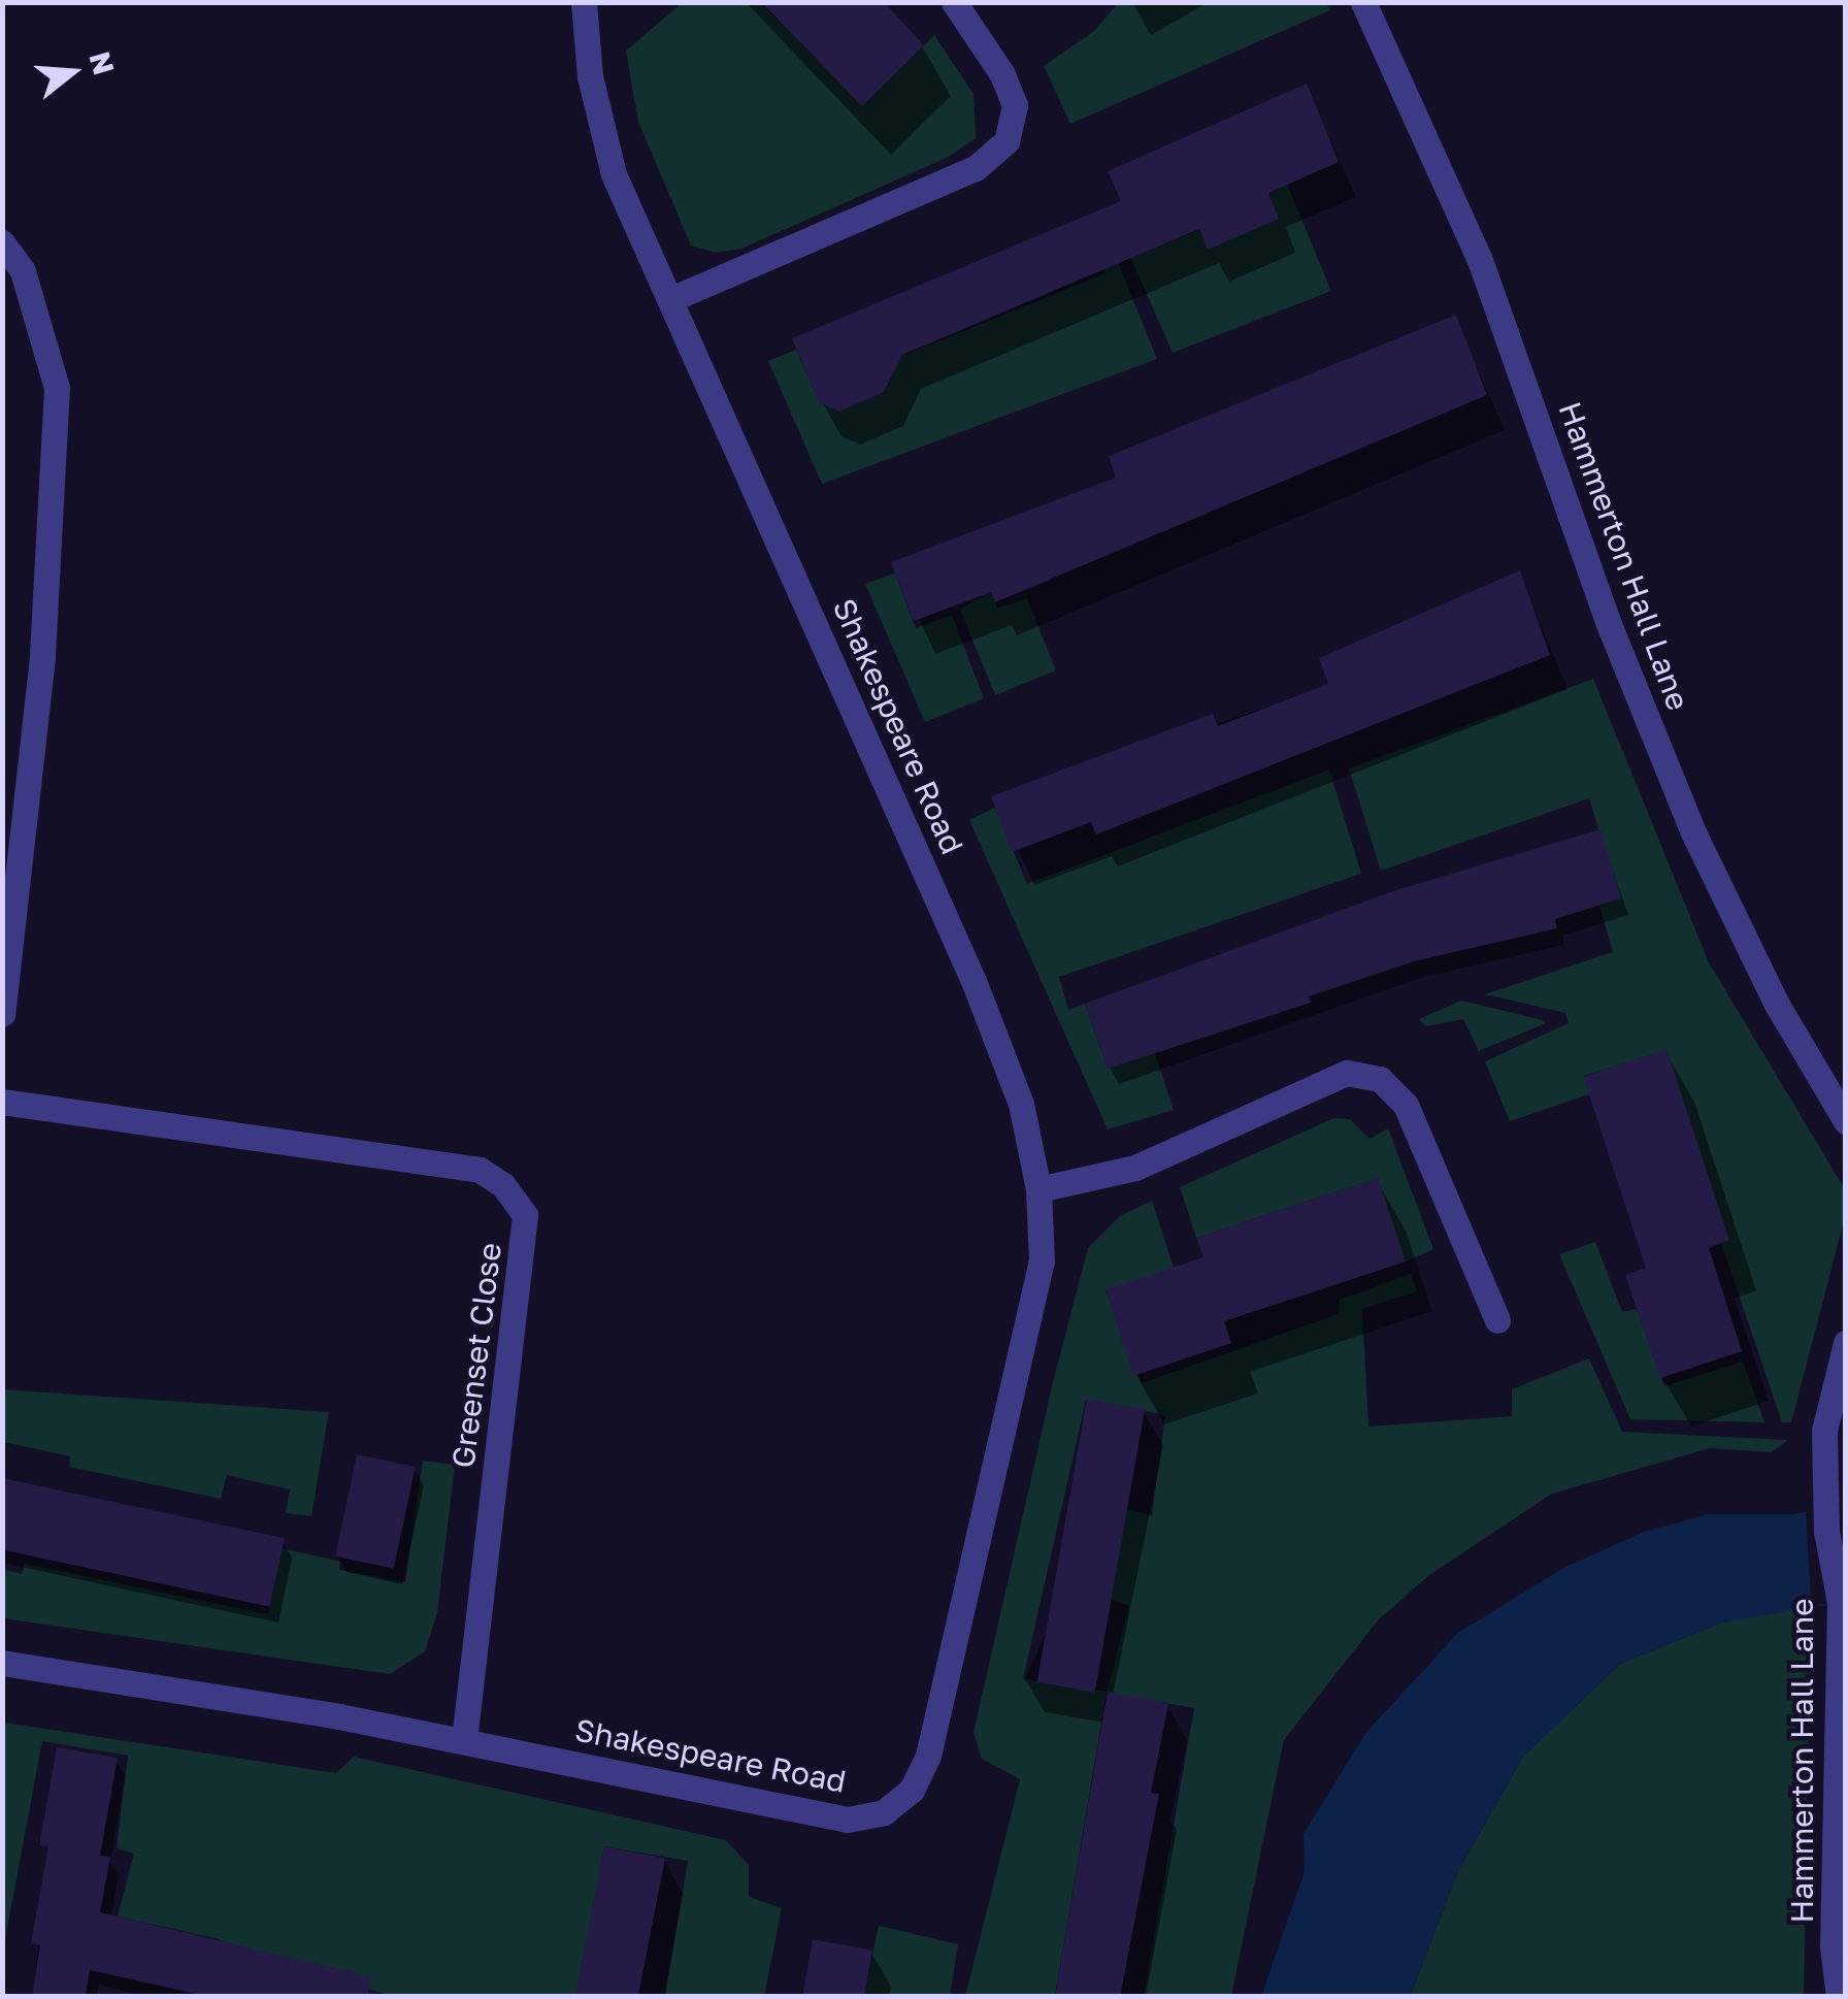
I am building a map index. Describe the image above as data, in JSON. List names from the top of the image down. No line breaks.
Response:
{"streets":{"street":["Hammerton Hall Lane","Shakespeare Road","Greenset Close"]},"crossings":[["Shakespeare Road","Greenset Close"]],"north":"right"}
